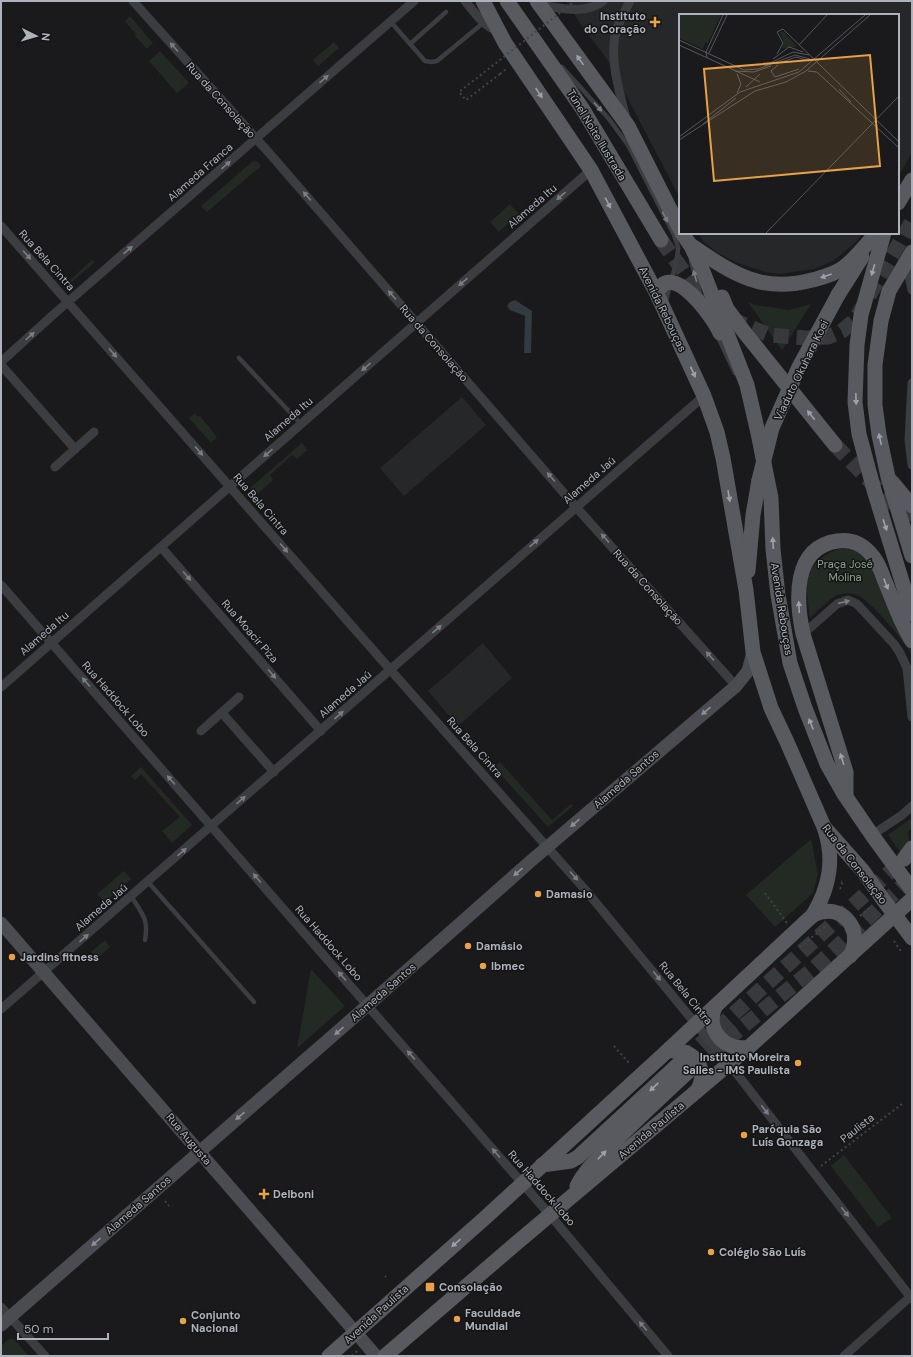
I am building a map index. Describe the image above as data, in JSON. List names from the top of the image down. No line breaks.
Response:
{"streets":{"main road":["Rua da Consolação","Túnel Noite Ilustrada","Avenida Rebouças","Viaduto Okuhara Koei","Avenida Paulista"],"street":["Alameda Franca","Alameda Itu","Rua Bela Cintra","Alameda Jaú","Rua Moacir Piza","Rua Haddock Lobo","Alameda Santos","Rua Augusta"],"path":["Paulista"]},"crossings":[["Rua da Consolação","Alameda Franca"],["Rua da Consolação","Alameda Itu"],["Rua da Consolação","Avenida Rebouças"],["Rua da Consolação","Alameda Jaú"],["Rua da Consolação","Alameda Santos"],["Rua da Consolação","Avenida Paulista"],["Alameda Franca","Rua Bela Cintra"],["Alameda Itu","Rua Bela Cintra"],["Alameda Itu","Avenida Rebouças"],["Alameda Itu","Rua Moacir Piza"],["Alameda Itu","Rua Haddock Lobo"],["Rua Bela Cintra","Alameda Jaú"],["Rua Bela Cintra","Alameda Santos"],["Rua Bela Cintra","Avenida Paulista"],["Avenida Rebouças","Viaduto Okuhara Koei"],["Avenida Rebouças","Alameda Jaú"],["Avenida Rebouças","Alameda Santos"],["Alameda Jaú","Rua Moacir Piza"],["Alameda Jaú","Rua Haddock Lobo"],["Alameda Jaú","Rua Augusta"],["Rua Haddock Lobo","Alameda Santos"],["Rua Haddock Lobo","Avenida Paulista"],["Alameda Santos","Rua Augusta"],["Avenida Paulista","Rua Augusta"]],"one_way":["Rua da Consolação","Alameda Franca","Alameda Itu","Rua Bela Cintra","Alameda Jaú","Rua Haddock Lobo","Alameda Santos"],"parks":["Praça José Molina"],"places":{"health":["Instituto do Coração","Delboni"],"other":["Damasio","Damásio","Jardins fitness","Ibmec","Instituto Moreira Salles - IMS Paulista","Paróquia São Luís Gonzaga","Colégio São Luís","Faculdade Mundial","Conjunto Nacional"],"transit":["Consolação"]},"scale_bar":"50 m","north":"right"}
